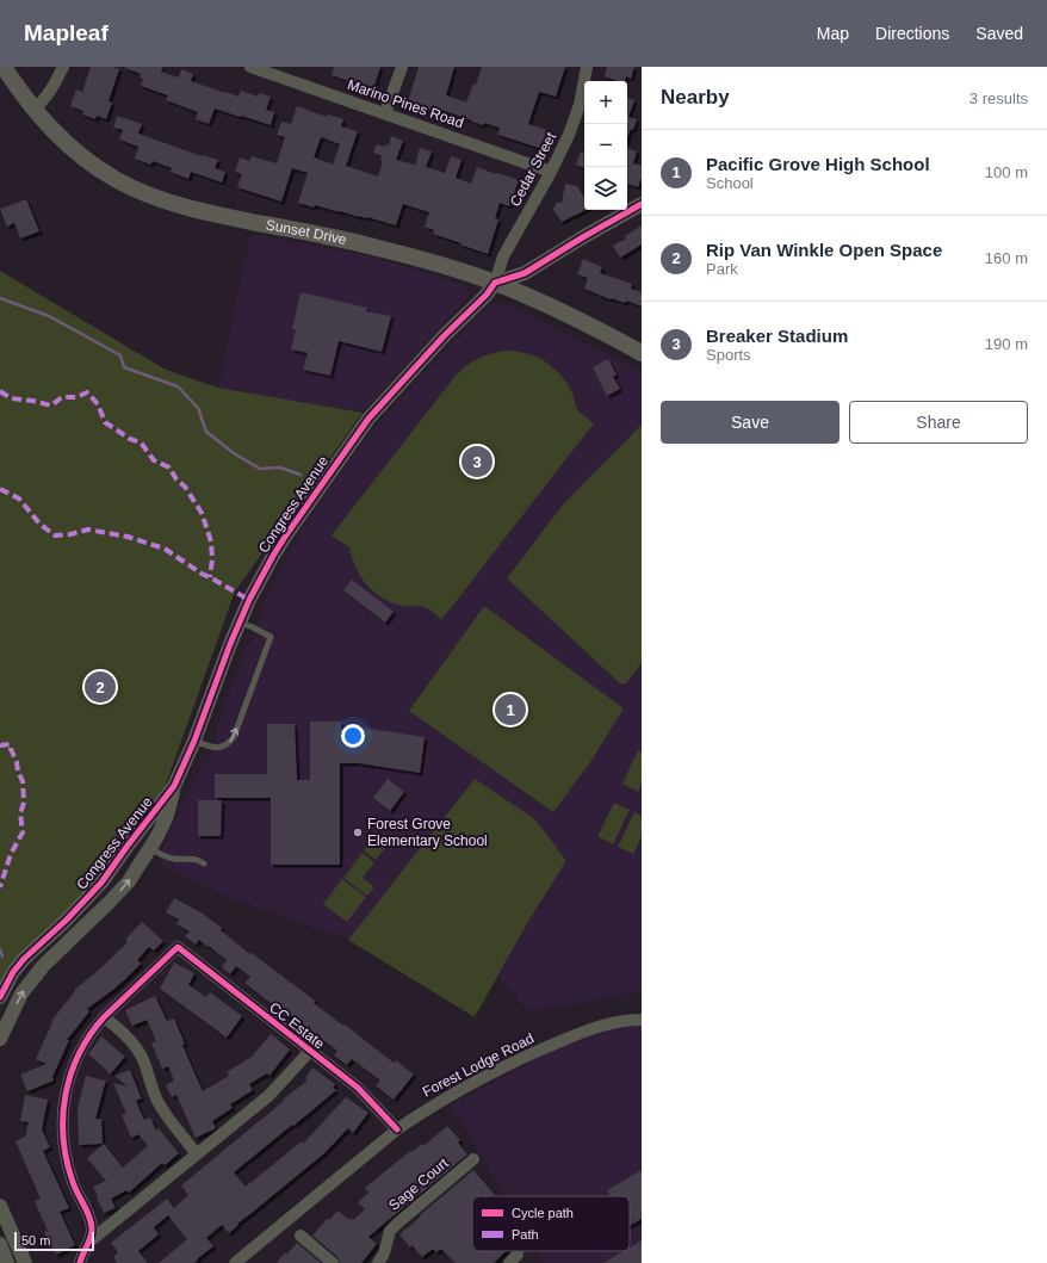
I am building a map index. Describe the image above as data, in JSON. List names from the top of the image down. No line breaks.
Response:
{"streets":{"main road":["Sunset Drive"],"street":["Marino Pines Road","Cedar Street","Congress Avenue","CC Estate","Forest Lodge Road","Sage Court"]},"crossings":[["Marino Pines Road","Cedar Street"],["Cedar Street","Sunset Drive"],["Cedar Street","Congress Avenue"],["Sunset Drive","Congress Avenue"],["CC Estate","Forest Lodge Road"]],"places":["Forest Grove Elementary School"],"legend":["Cycle path","Path"],"scale_bar":"50 m","page":{"header":"Mapleaf","nav":["Map","Directions","Saved"],"heading":["Nearby","3 results"],"map_buttons":["+","−"],"list":[{"mark":"1","name":"Pacific Grove High School","note":"School","value":"100 m"},{"mark":"2","name":"Rip Van Winkle Open Space","note":"Park","value":"160 m"},{"mark":"3","name":"Breaker Stadium","note":"Sports","value":"190 m"}],"buttons":["Save","Share"],"pins":["3","2","1"],"scale":"50 m"}}
